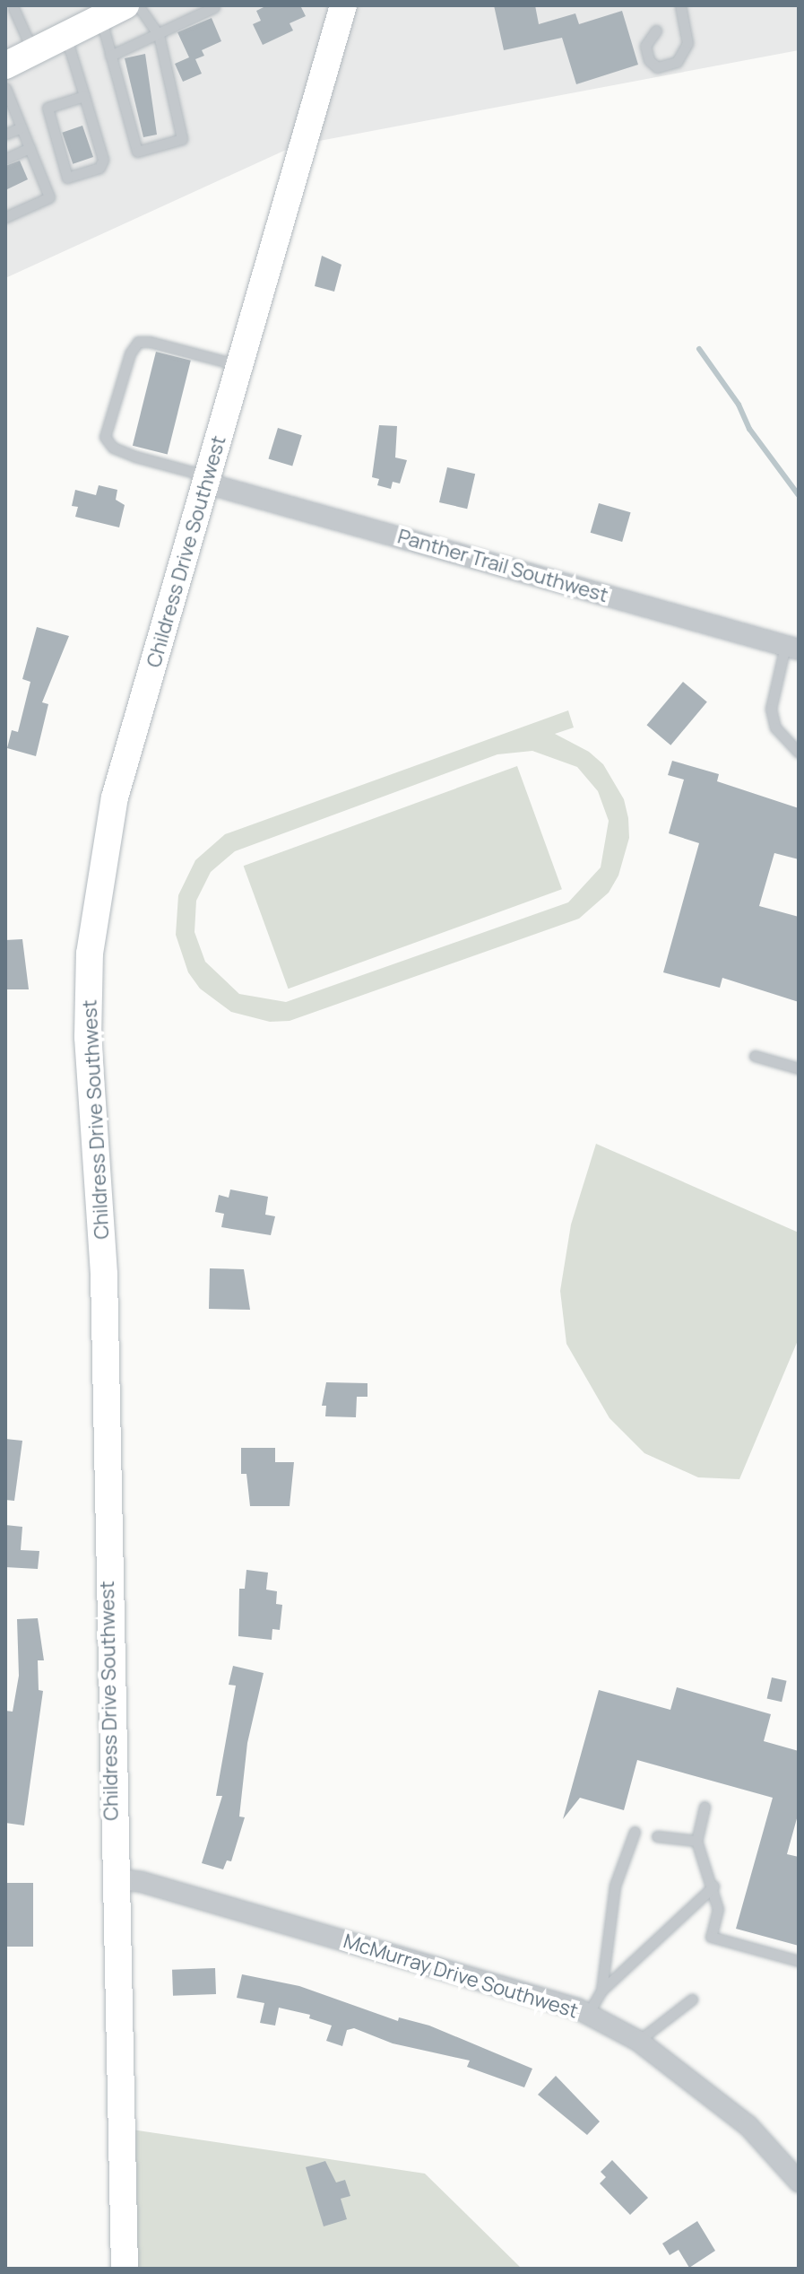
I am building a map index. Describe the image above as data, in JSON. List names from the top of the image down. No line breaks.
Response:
{"streets":{"street":["Childress Drive Southwest","Panther Trail Southwest","McMurray Drive Southwest"]},"crossings":[["Childress Drive Southwest","Panther Trail Southwest"],["Childress Drive Southwest","McMurray Drive Southwest"]]}
